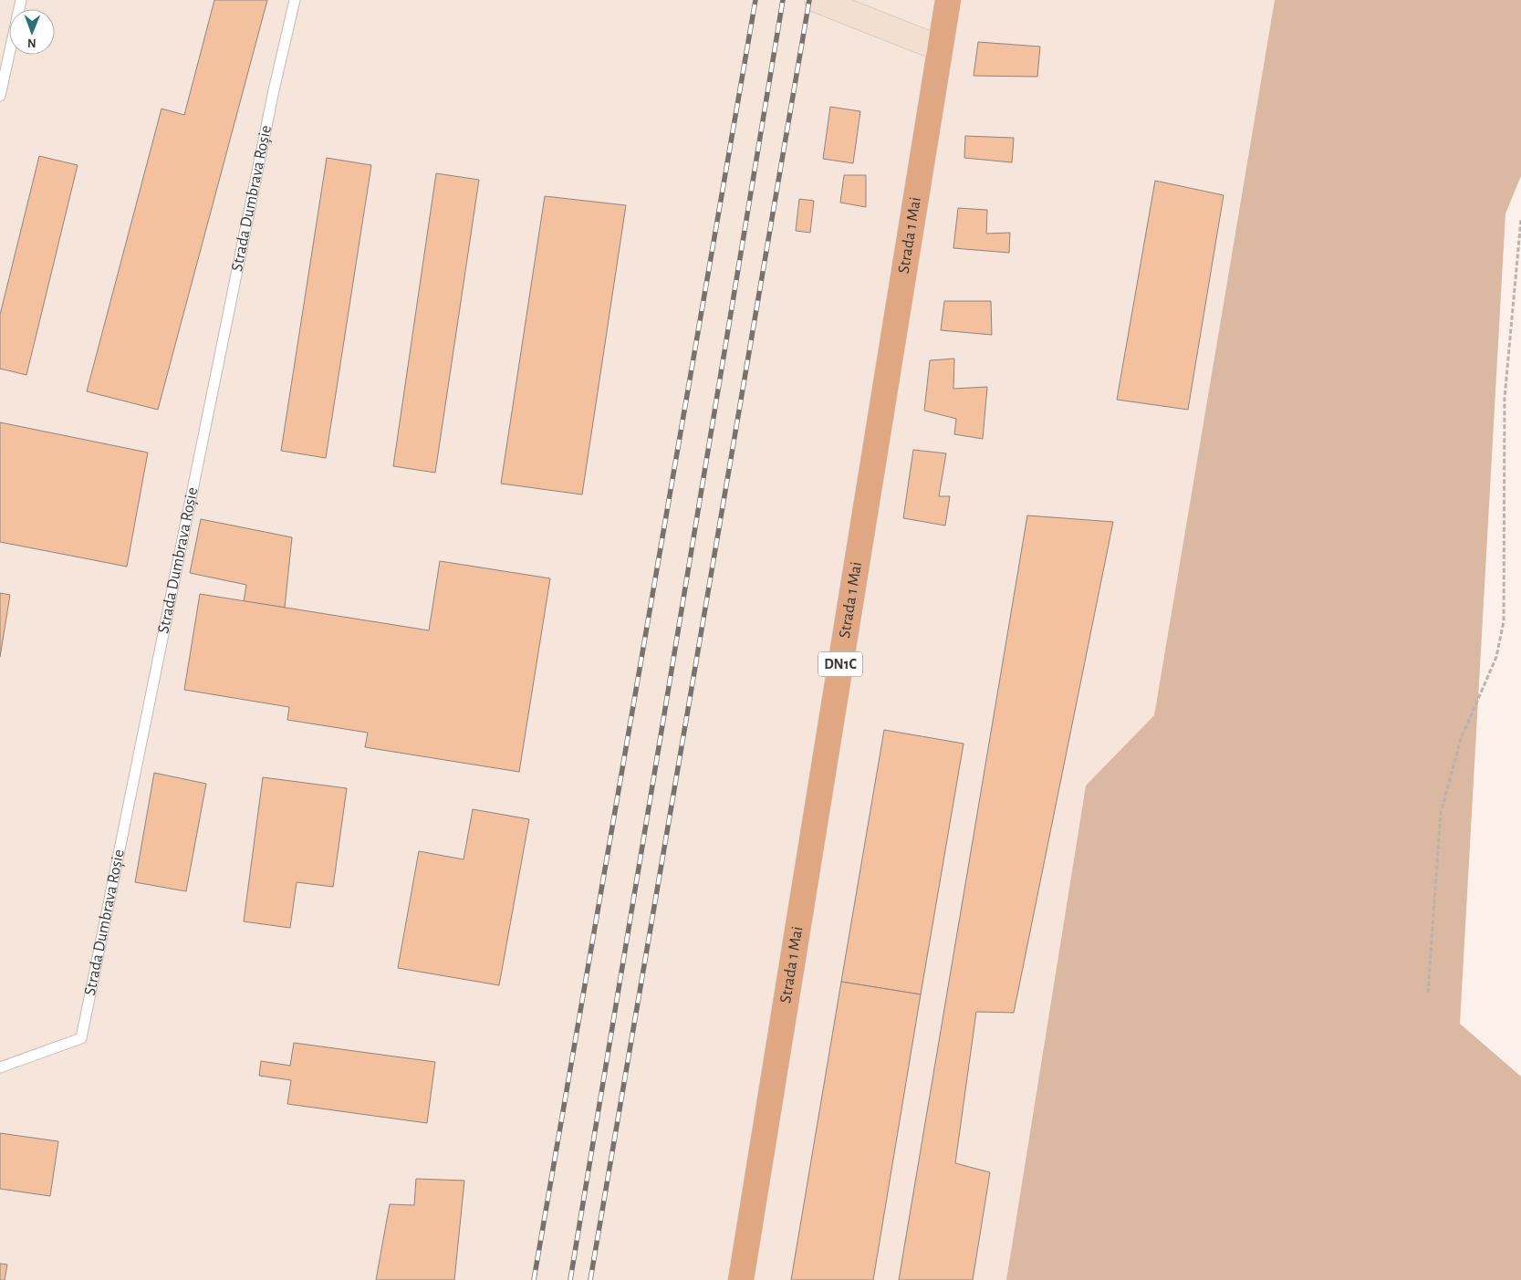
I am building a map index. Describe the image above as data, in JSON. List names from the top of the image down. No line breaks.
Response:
{"streets":{"highway":["Strada 1 Mai","DN1C"],"lane":["Strada Dumbrava Roșie"]},"north":"bottom"}
